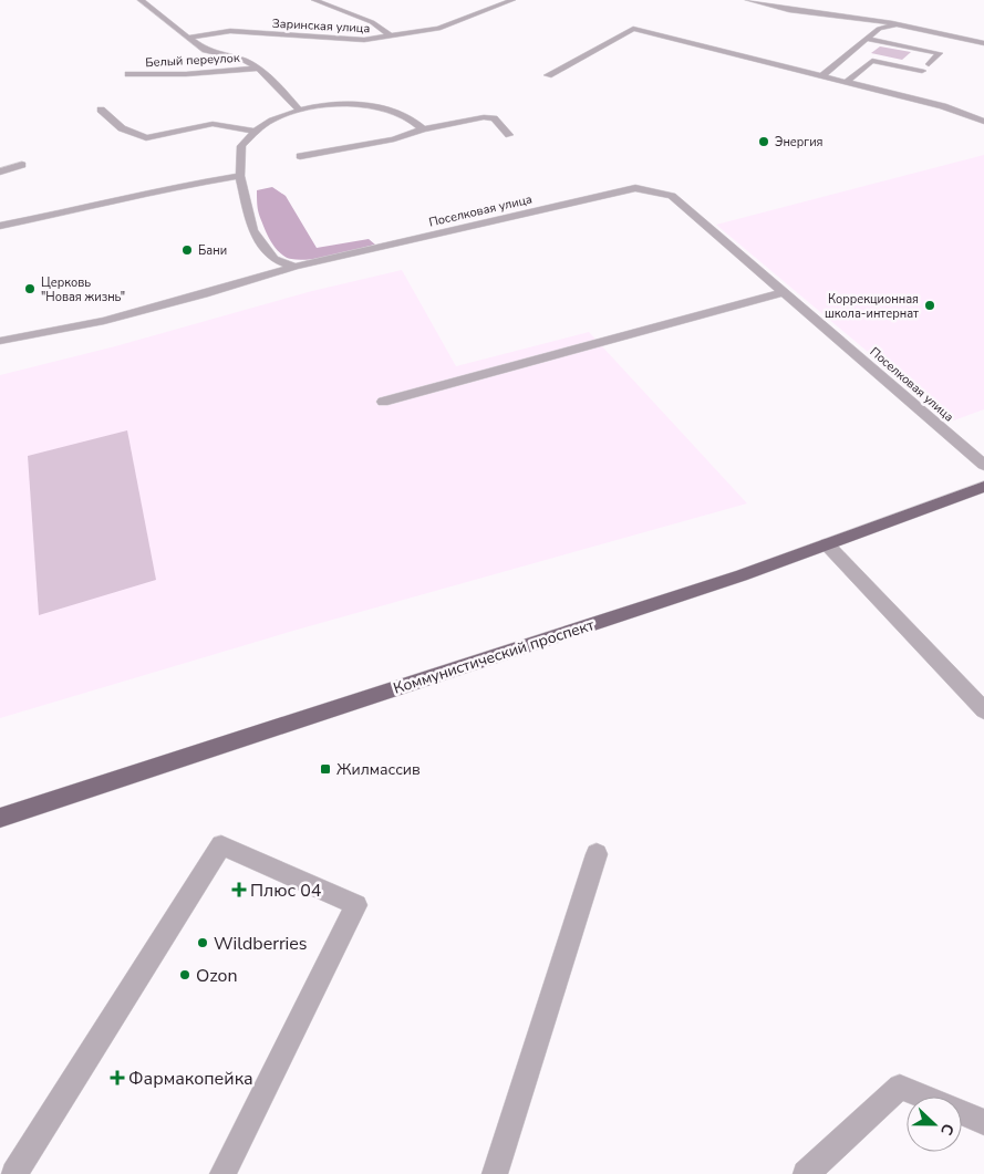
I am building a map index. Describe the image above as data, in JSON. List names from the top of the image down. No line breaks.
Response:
{"streets":{"main road":["Коммунистический проспект"],"street":["Заринская улица","Белый переулок","Поселковая улица"]},"places":{"other":["Энергия","Бани","Церковь \"Новая жизнь\"","Коррекционная школа-интернат","Wildberries","Ozon"],"transit":["Жилмассив"],"health":["Плюс 04","Фармакопейка"]},"north":"right"}
